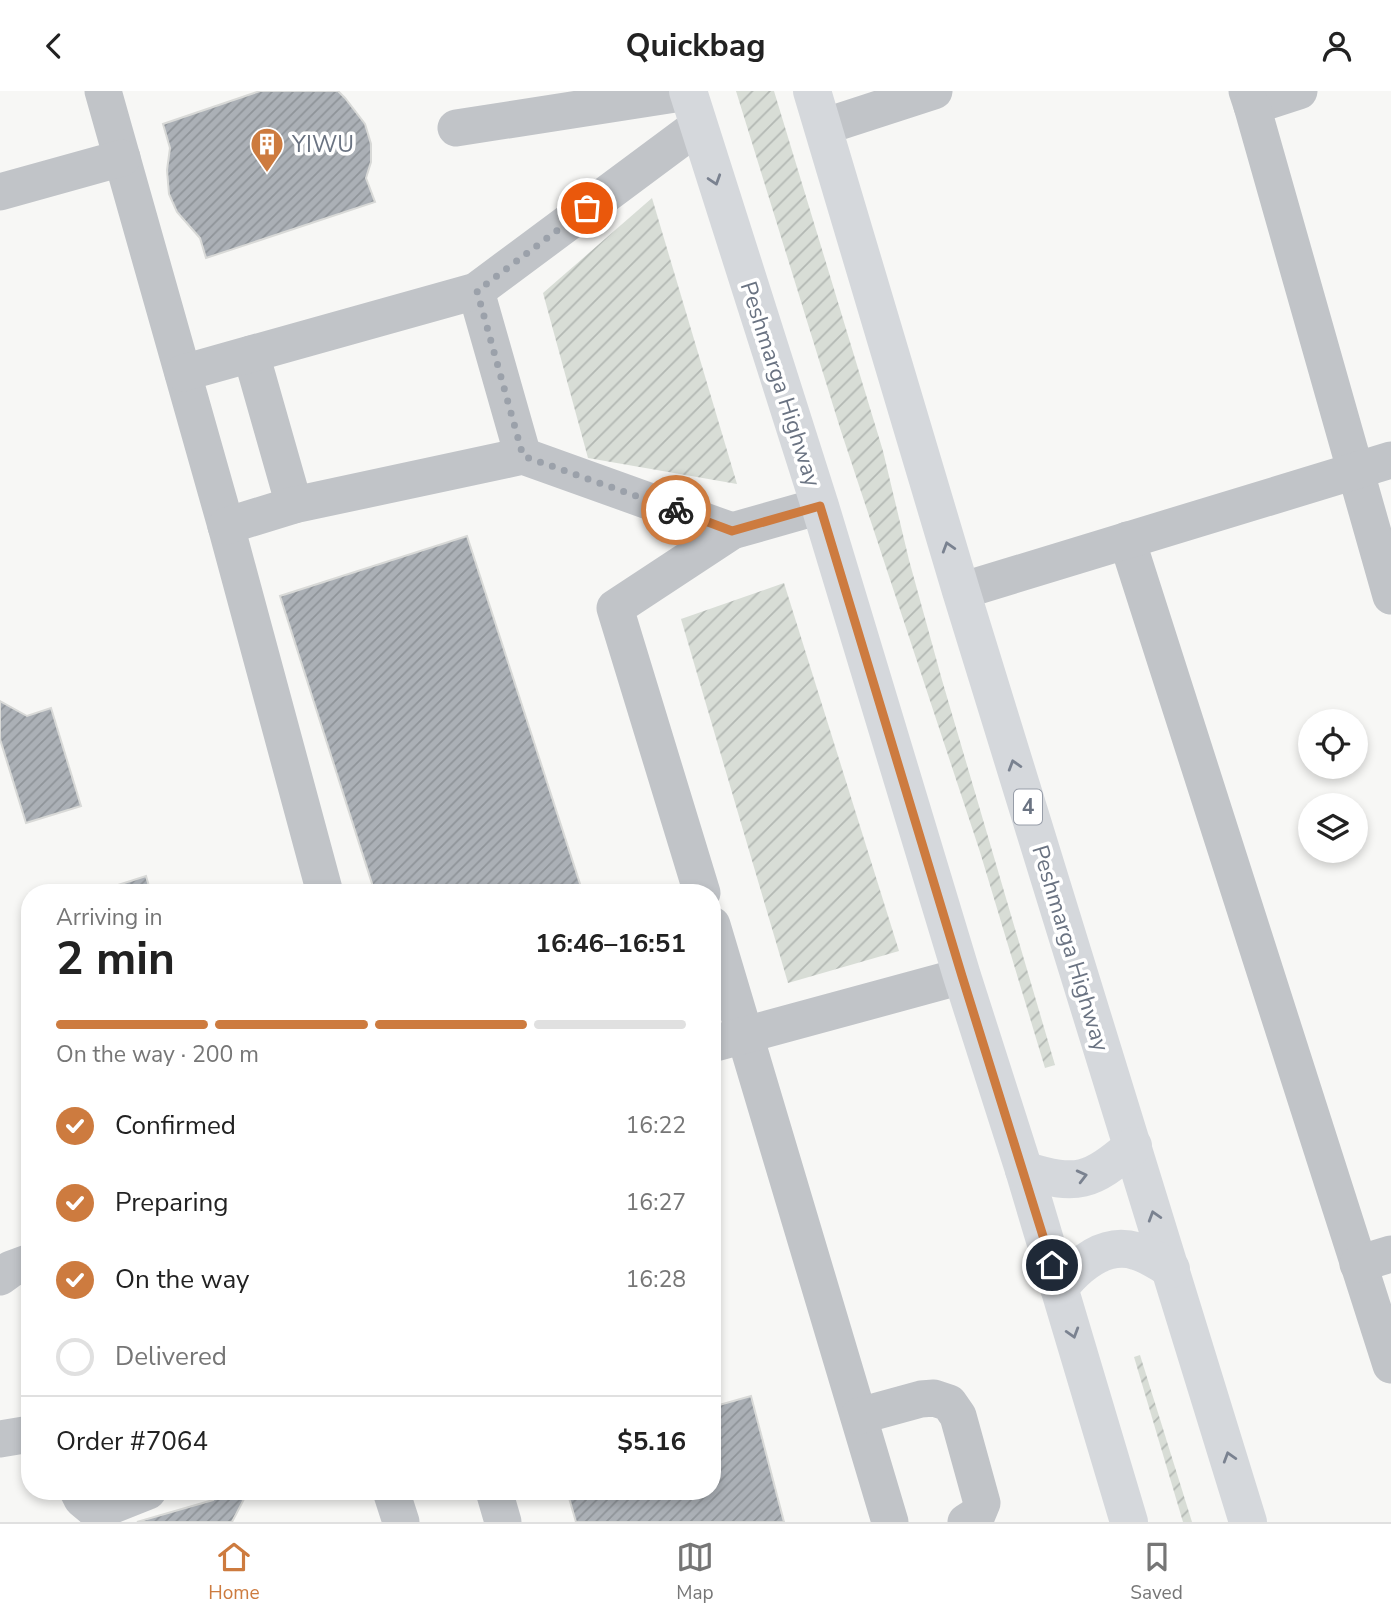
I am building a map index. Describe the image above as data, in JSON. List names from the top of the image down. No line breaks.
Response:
{"streets":{"highway":["Peshmarga Highway","4"]},"places":{"building":["YIWU"]},"page":{"header":"Quickbag","heading":["2 min","Arriving in","16:46–16:51"],"panel":["Order #7064","$5.16"],"bar":"On the way · 200 m","list":[["Confirmed","16:22"],["Preparing","16:27"],["On the way","16:28"],"Delivered"],"tabs":["Home","Map","Saved"]}}
